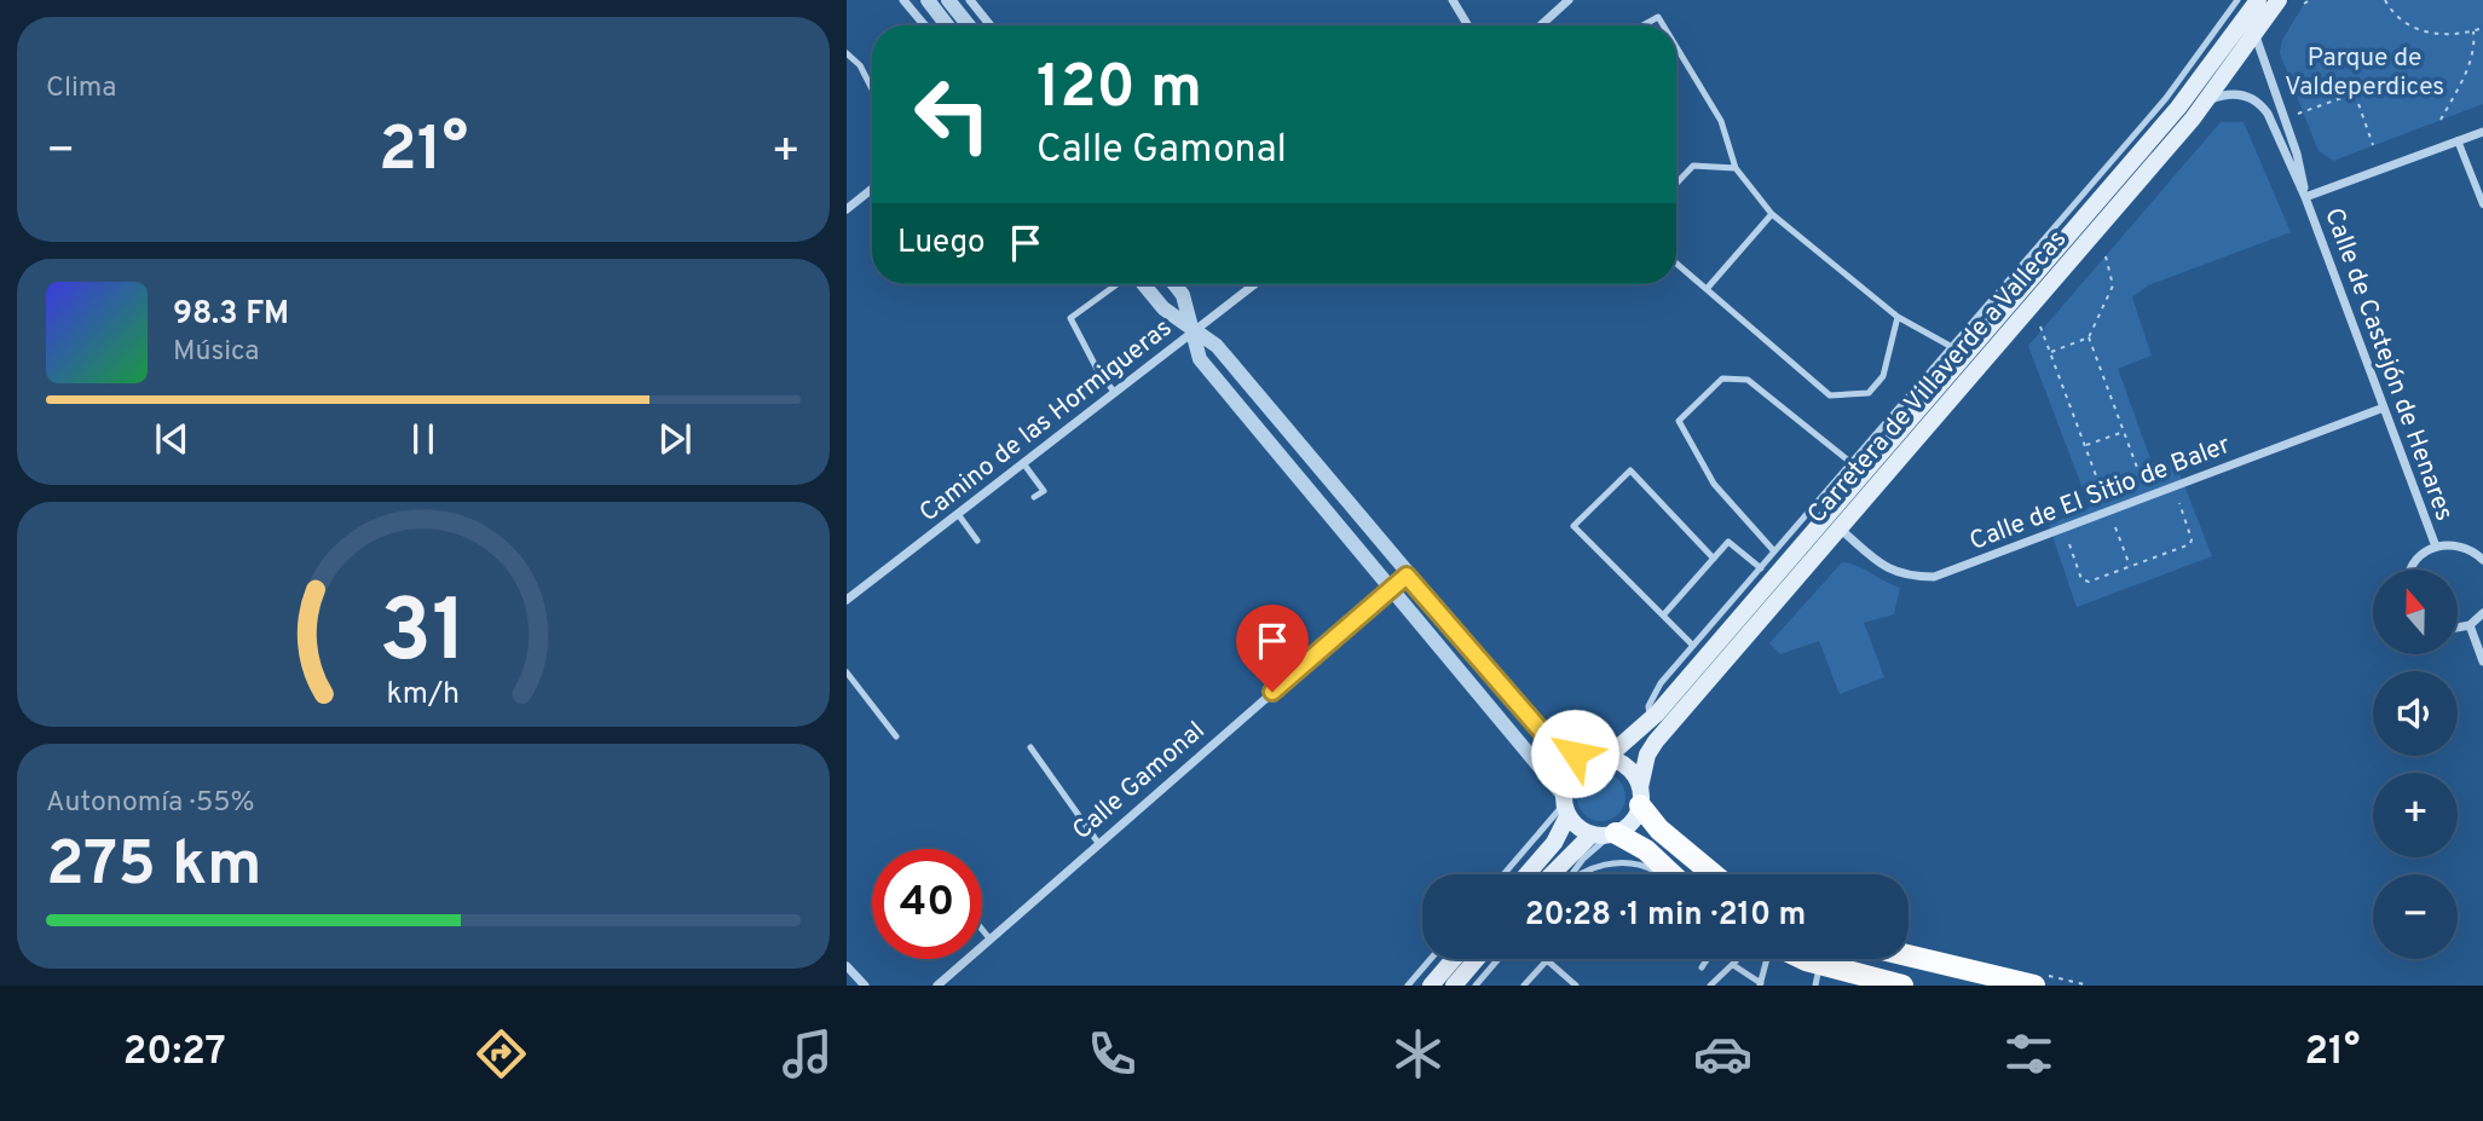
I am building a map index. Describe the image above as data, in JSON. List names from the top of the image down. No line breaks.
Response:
{"streets":{"main road":["Carretera de Villaverde a Vallecas"],"street":["Calle de Castejón de Henares","Camino de las Hormigueras","Calle de El Sitio de Baler","Calle Gamonal"]},"crossings":[["Calle de Castejón de Henares","Carretera de Villaverde a Vallecas"],["Calle de Castejón de Henares","Calle de El Sitio de Baler"],["Carretera de Villaverde a Vallecas","Calle de El Sitio de Baler"]],"parks":["Parque de Valdeperdices"],"north":"top","page":{"tile":["Clima",["Autonomía · 55%","275 km"]],"turn":["120 m","Calle Gamonal"],"heat":["−","21°","+"],"then":"Luego","song":["98.3 FM","Música"],"map_buttons":["+","−"],"limit":"40","trip":"20:28 · 1 min · 210 m","tabs":["20:27","21°"],"gauge":["31","km/h"]}}
